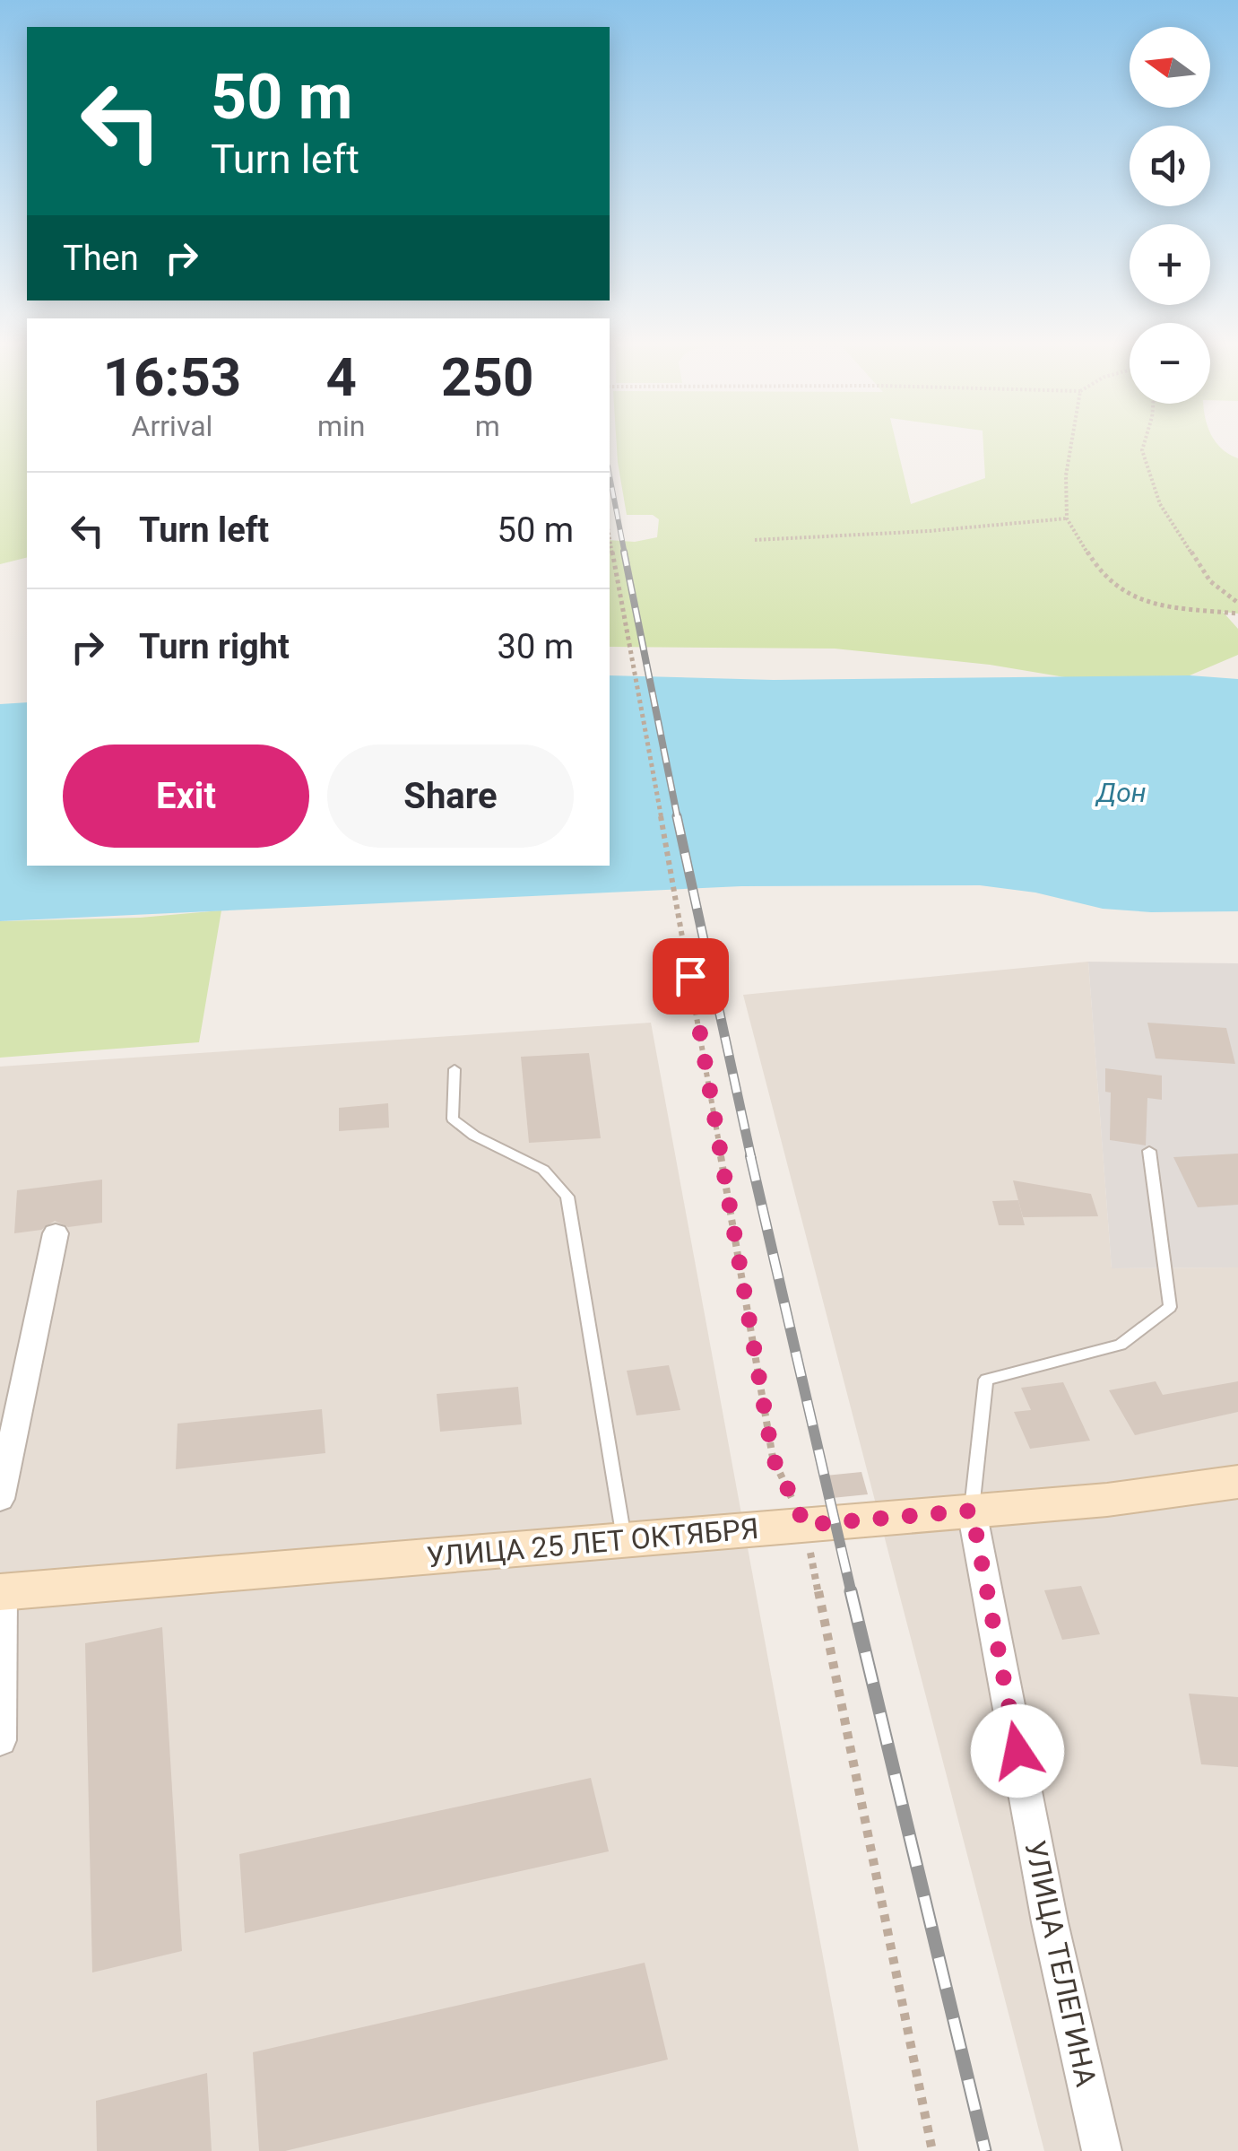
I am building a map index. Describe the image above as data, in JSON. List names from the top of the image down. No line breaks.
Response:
{"streets":{"street":["УЛИЦА 25 ЛЕТ ОКТЯБРЯ","УЛИЦА ТЕЛЕГИНА"]},"crossings":[["УЛИЦА 25 ЛЕТ ОКТЯБРЯ","УЛИЦА ТЕЛЕГИНА"]],"water":["Дон"],"north":"left","page":{"map_buttons":["+","−"],"turn":["50 m","Turn left"],"then":"Then","eta":["16:53","Arrival","4","min","250","m"],"list":[{"name":"Turn left","value":"50 m"},{"name":"Turn right","value":"30 m"}],"buttons":["Exit","Share"]}}
